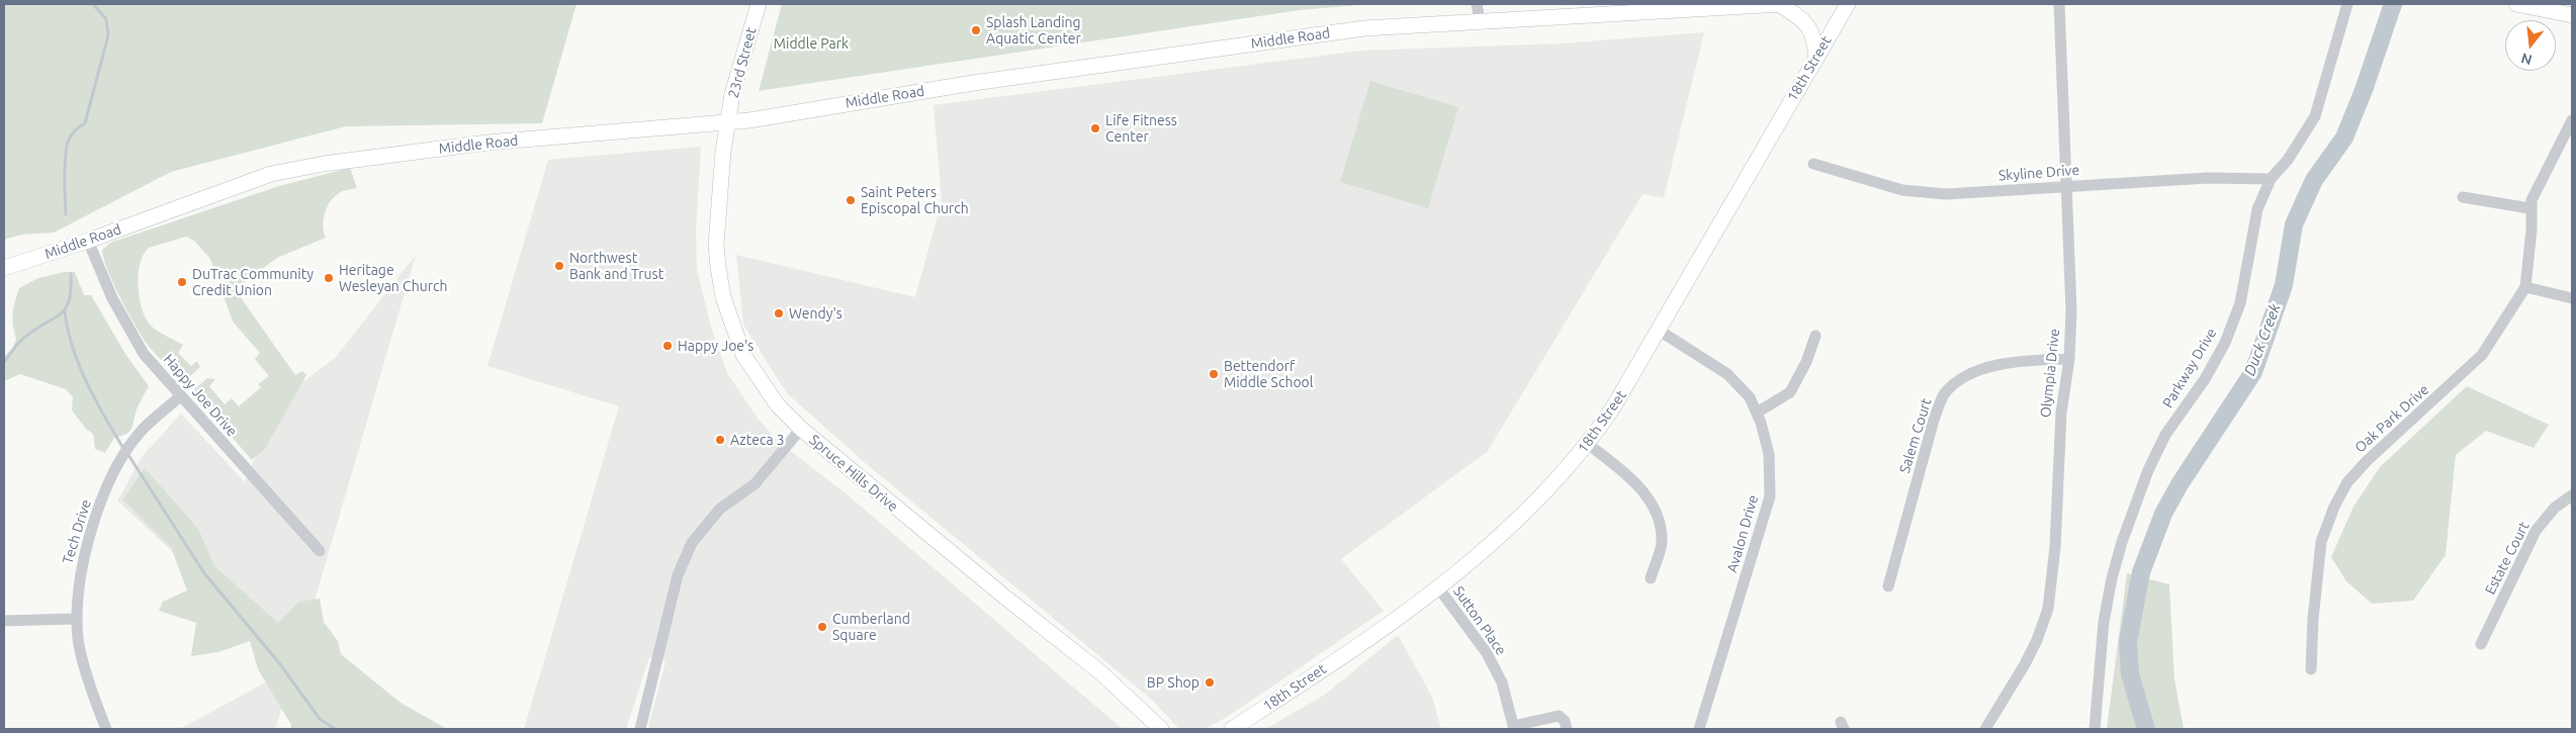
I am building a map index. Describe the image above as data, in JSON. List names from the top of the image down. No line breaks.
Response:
{"streets":{"main road":["Middle Road","23rd Street","18th Street","Spruce Hills Drive"],"street":["Skyline Drive","Parkway Drive","Olympia Drive","Happy Joe Drive","Oak Park Drive","Salem Court","Tech Drive","Avalon Drive","Estate Court","Sutton Place"]},"crossings":[["Middle Road","23rd Street"],["Middle Road","Happy Joe Drive"],["Middle Road","Spruce Hills Drive"],["23rd Street","Spruce Hills Drive"],["18th Street","Avalon Drive"],["18th Street","Sutton Place"],["Skyline Drive","Parkway Drive"],["Skyline Drive","Olympia Drive"],["Olympia Drive","Salem Court"],["Happy Joe Drive","Tech Drive"]],"water":["Duck Creek"],"parks":["Middle Park"],"places":["Splash Landing Aquatic Center","Life Fitness Center","Saint Peters Episcopal Church","Northwest Bank and Trust","Heritage Wesleyan Church","DuTrac Community Credit Union","Wendy's","Happy Joe's","Bettendorf Middle School","Azteca 3","Cumberland Square","BP Shop"],"north":"bottom"}
